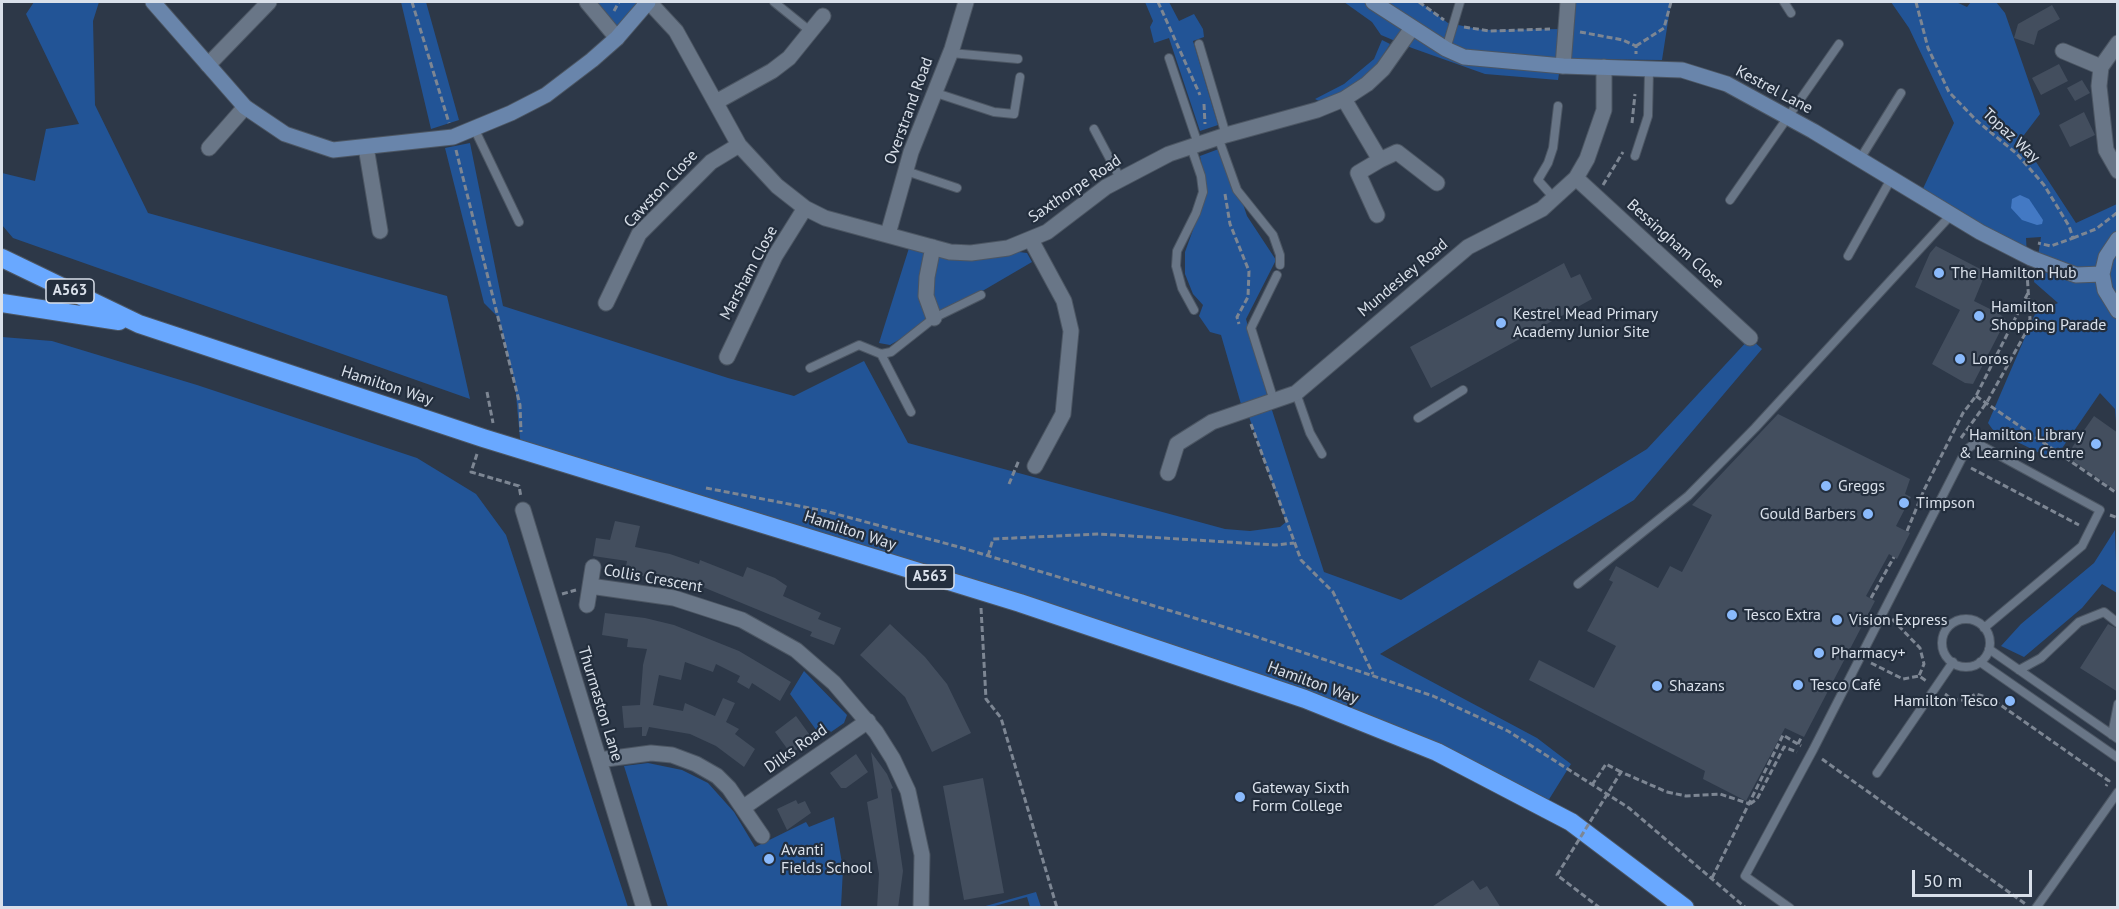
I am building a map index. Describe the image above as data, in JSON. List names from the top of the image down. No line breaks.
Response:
{"streets":{"highway":["A563","Hamilton Way"],"street":["Kestrel Lane","Overstrand Road","Cawston Close","Saxthorpe Road","Bessingham Close","Marsham Close","Mundesley Road","Collis Crescent","Thurmaston Lane","Dilks Road"],"path":["Topaz Way"]},"crossings":[["Kestrel Lane","Saxthorpe Road"],["Kestrel Lane","Mundesley Road"],["Overstrand Road","Saxthorpe Road"],["Cawston Close","Saxthorpe Road"],["Saxthorpe Road","Marsham Close"],["Bessingham Close","Mundesley Road"],["Collis Crescent","Dilks Road"]],"places":["The Hamilton Hub","Hamilton Shopping Parade","Kestrel Mead Primary Academy Junior Site","Loros","Hamilton Library & Learning Centre","Greggs","Timpson","Gould Barbers","Tesco Extra","Vision Express","Pharmacy+","Tesco Café","Shazans","Hamilton Tesco","Gateway Sixth Form College","Avanti Fields School"],"scale_bar":"50 m"}
